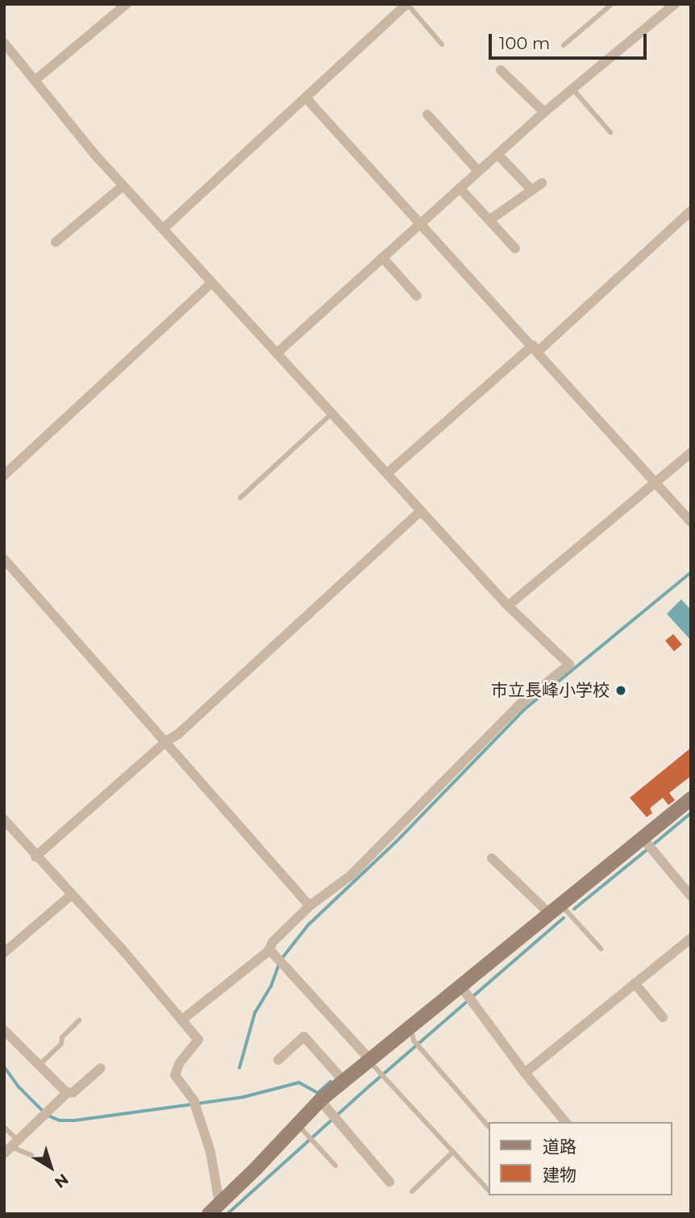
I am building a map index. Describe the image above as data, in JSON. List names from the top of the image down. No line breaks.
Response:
{"places":["市立長峰小学校"],"legend":["道路","建物"],"scale_bar":"100 m","north":"bottom right"}
